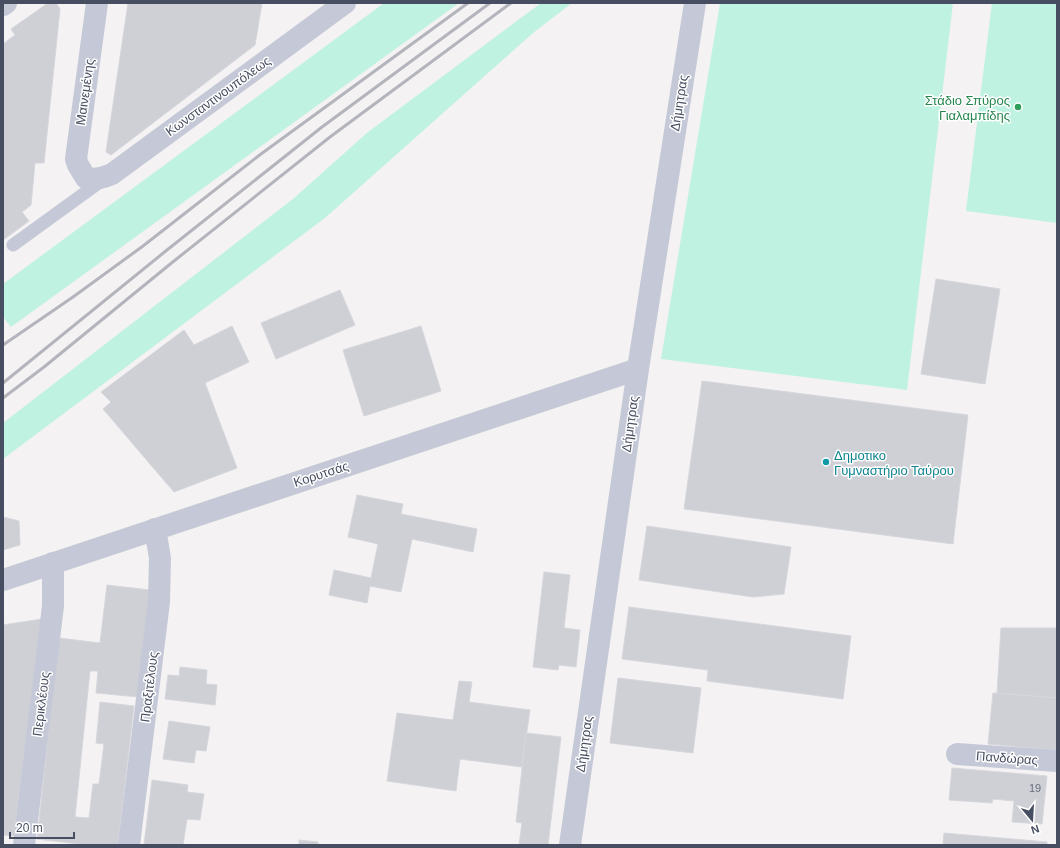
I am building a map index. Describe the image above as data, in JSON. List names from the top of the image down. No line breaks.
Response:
{"streets":{"street":["Μαινεμένης","Κωνσταντινουπόλεως","Δήμητρας","Κορυτσάς","Πραξιτέλους","Περικλέους","Πανδώρας"]},"crossings":[["Μαινεμένης","Κωνσταντινουπόλεως"],["Δήμητρας","Κορυτσάς"],["Κορυτσάς","Πραξιτέλους"],["Κορυτσάς","Περικλέους"]],"places":["Στάδιο Σπύρος Γιαλαμπίδης","Δημοτικο Γυμναστήριο Ταύρου"],"house_numbers":["19"],"scale_bar":"20 m","north":"bottom"}
